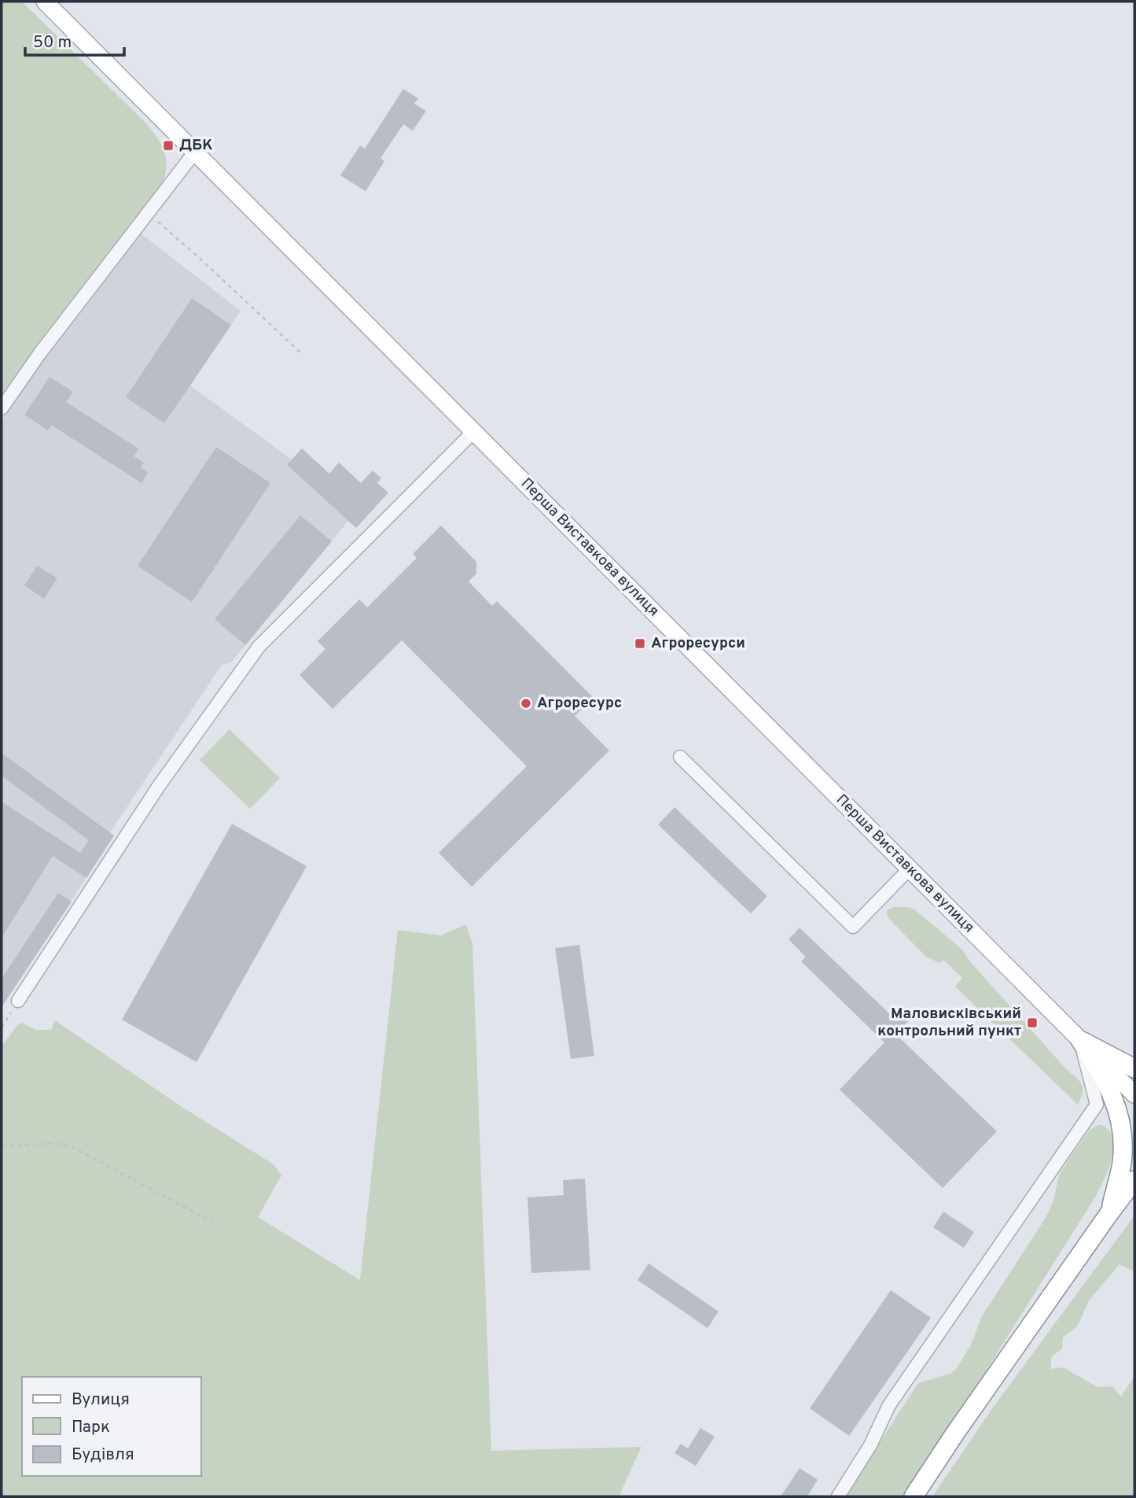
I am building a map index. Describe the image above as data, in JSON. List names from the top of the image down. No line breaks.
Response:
{"streets":{"main road":["Перша Виставкова вулиця"]},"places":{"transit":["ДБК","Агроресурси","Маловисківський контрольний пункт"],"other":["Агроресурс"]},"legend":["Вулиця","Парк","Будівля"],"scale_bar":"50 m"}
